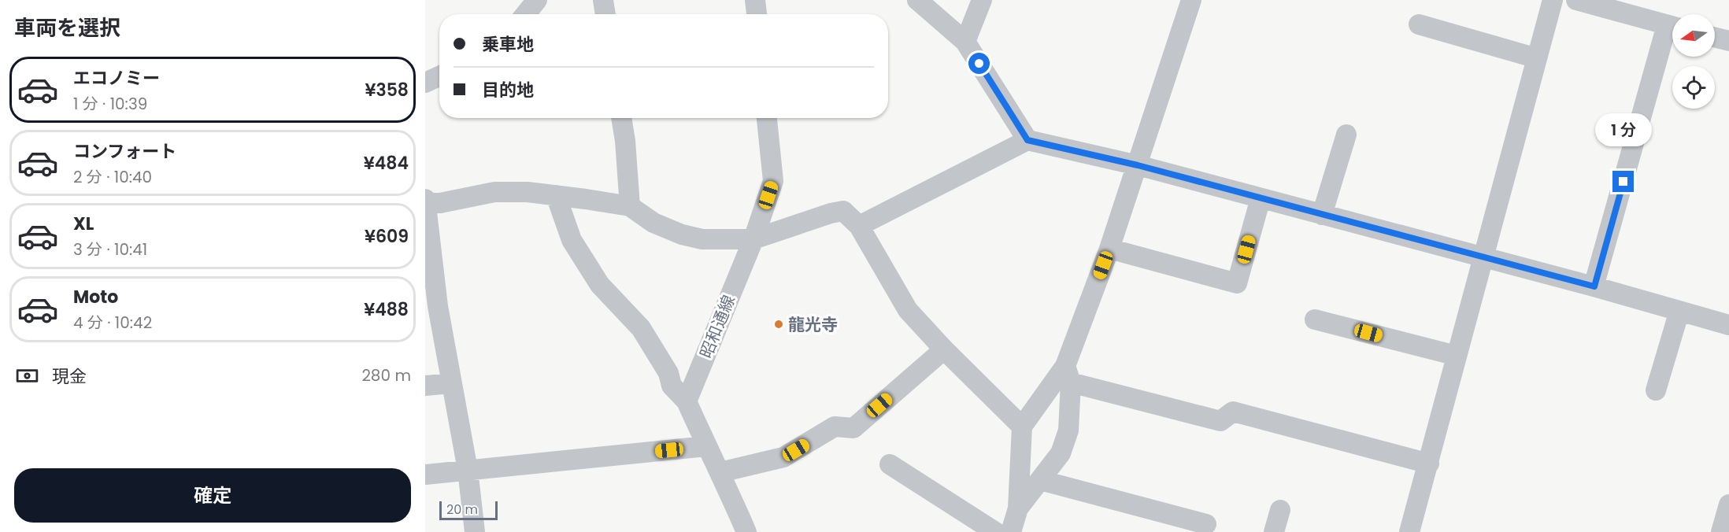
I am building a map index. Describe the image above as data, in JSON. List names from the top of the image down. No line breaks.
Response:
{"streets":{"street":["昭和通線"]},"places":["龍光寺"],"scale_bar":"20 m","north":"left","page":{"heading":"車両を選択","banner":["乗車地","目的地"],"list":[{"name":"エコノミー","note":"1 分 · 10:39","value":"¥358"},{"name":"コンフォート","note":"2 分 · 10:40","value":"¥484"},{"name":"XL","note":"3 分 · 10:41","value":"¥609"},{"name":"Moto","note":"4 分 · 10:42","value":"¥488"}],"bubble":"1 分","pay":["現金","280 m"],"buttons":"確定","scale":"20 m"}}
